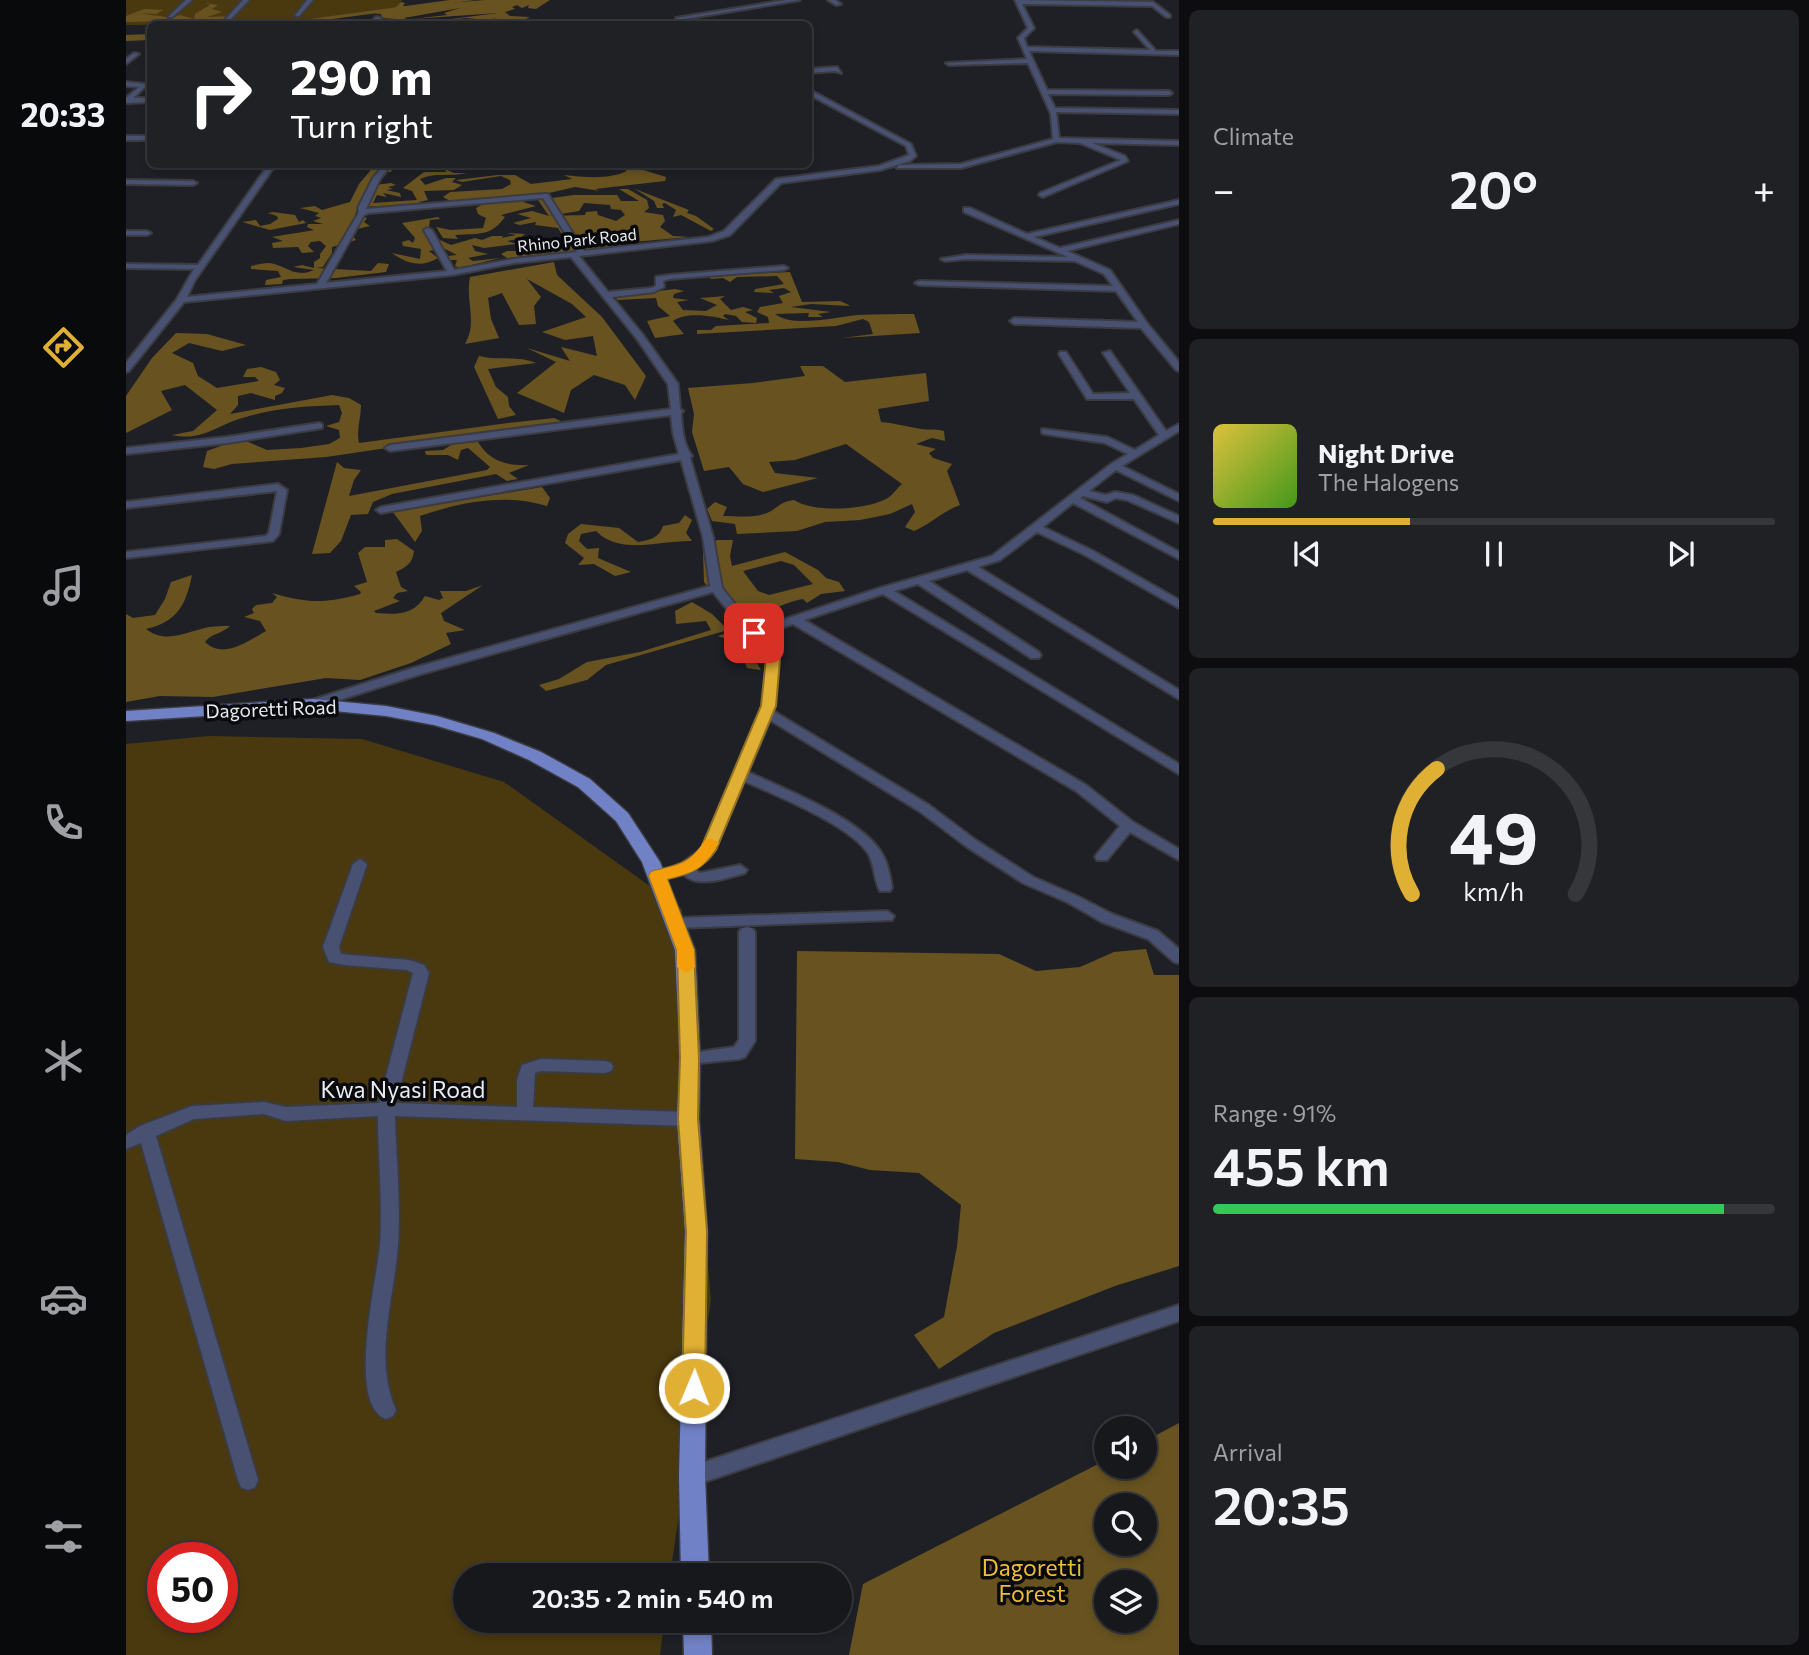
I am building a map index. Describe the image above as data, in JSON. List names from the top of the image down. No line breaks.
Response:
{"streets":{"main road":["Dagoretti Road"],"street":["Rhino Park Road","Kwa Nyasi Road"]},"crossings":[["Dagoretti Road","Kwa Nyasi Road"]],"parks":["Dagoretti Forest"],"page":{"tabs":"20:33","tile":["Climate",["Range · 91%","455 km"],["Arrival","20:35"]],"turn":["290 m","Turn right"],"heat":["−","20°","+"],"song":["Night Drive","The Halogens"],"limit":"50","trip":"20:35 · 2 min · 540 m","gauge":["49","km/h"]}}
